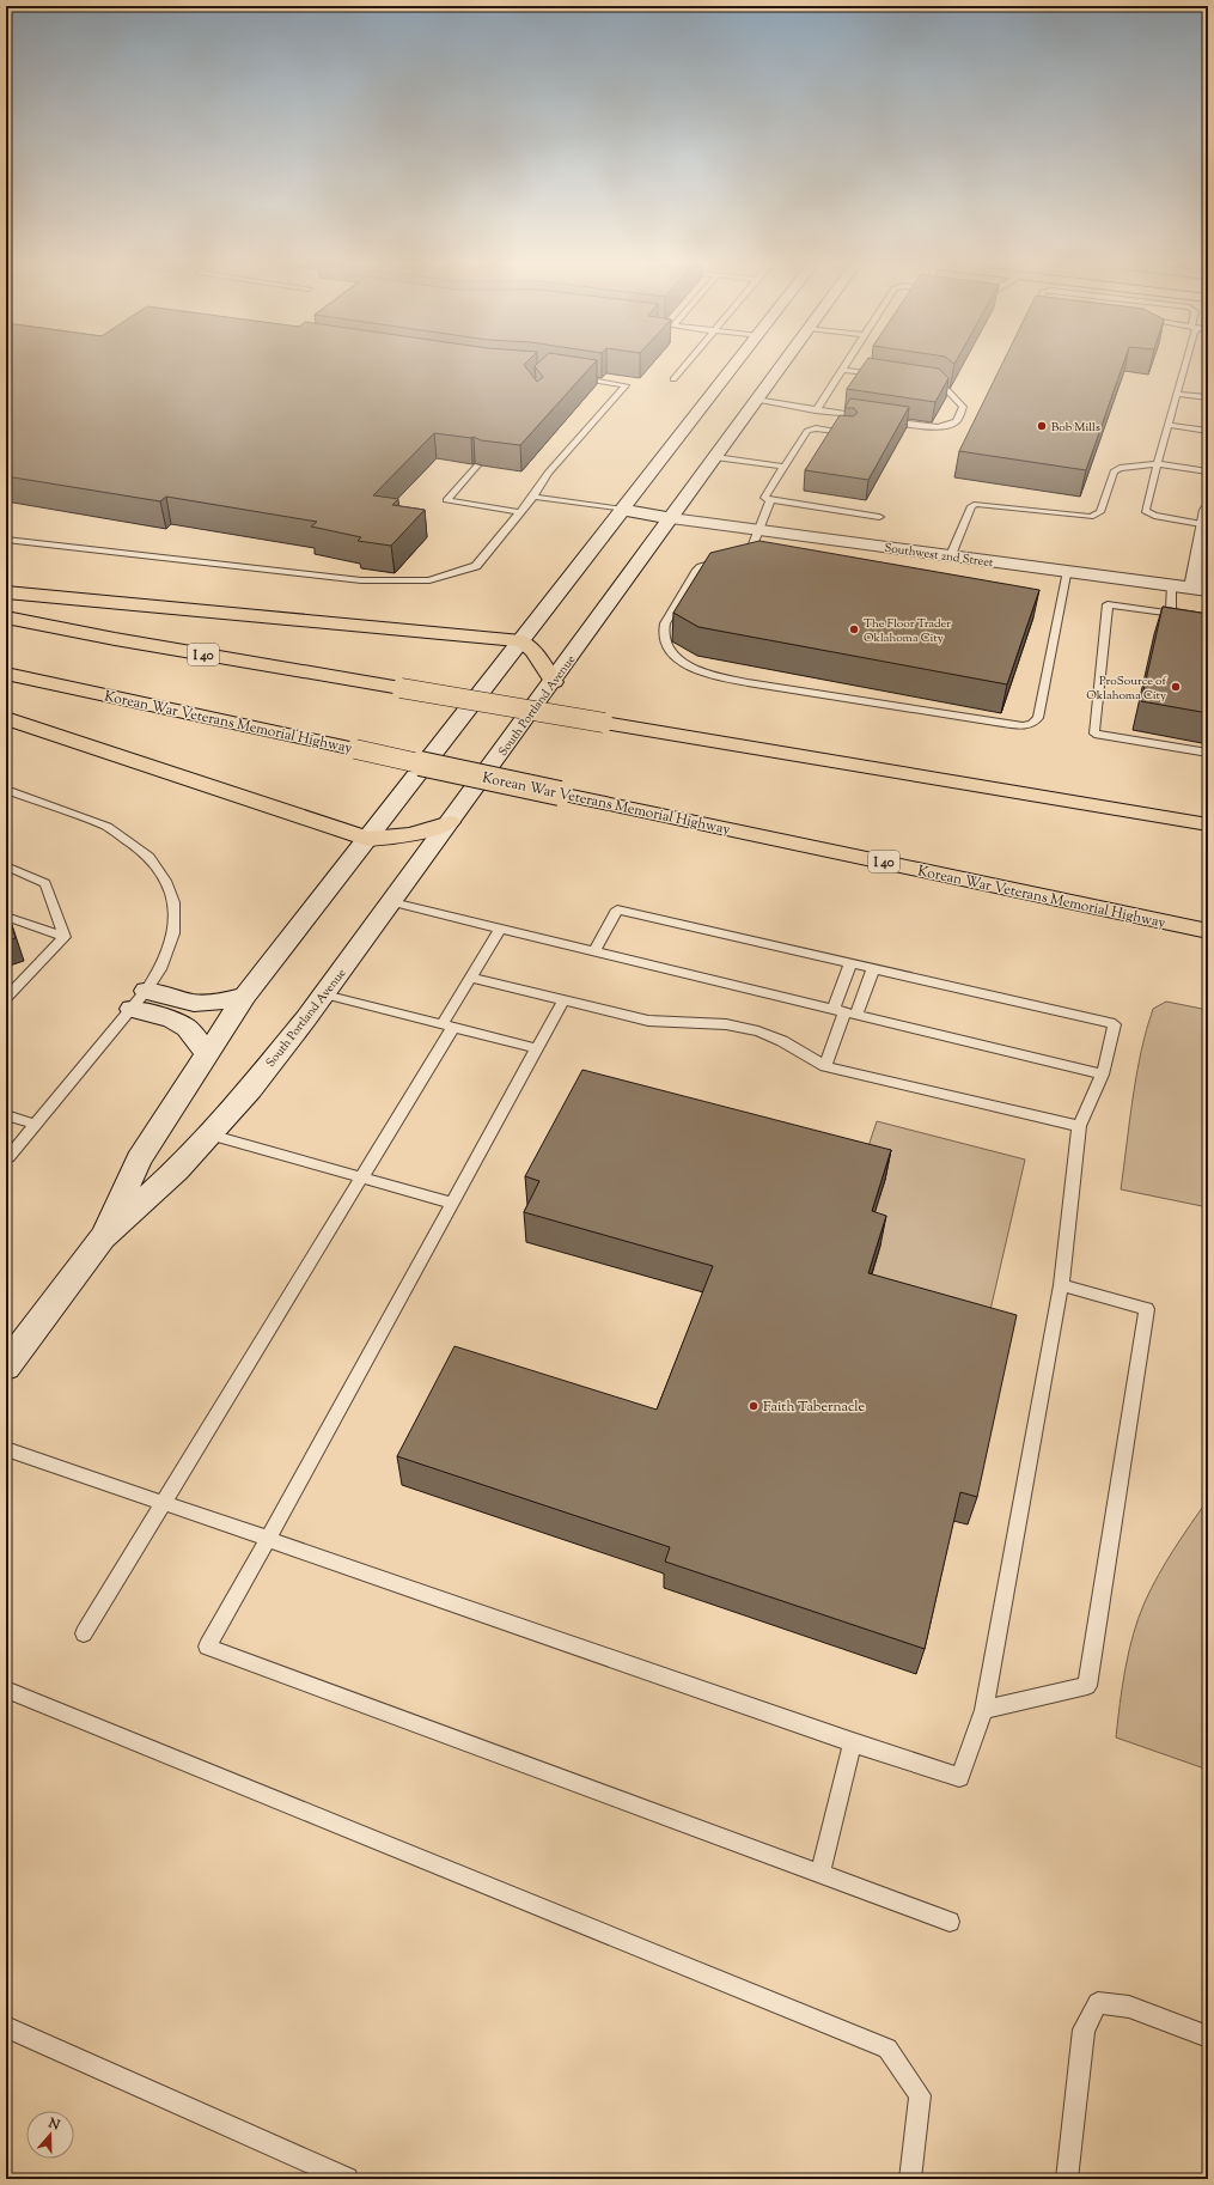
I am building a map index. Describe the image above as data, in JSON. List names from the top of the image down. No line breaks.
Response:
{"streets":{"main road":["Southwest 2nd Street","I 40","South Portland Avenue","Korean War Veterans Memorial Highway"]},"crossings":[["Southwest 2nd Street","South Portland Avenue"]],"places":["Bob Mills","The Floor Trader Oklahoma City","ProSource of Oklahoma City","Faith Tabernacle"],"north":"top"}
